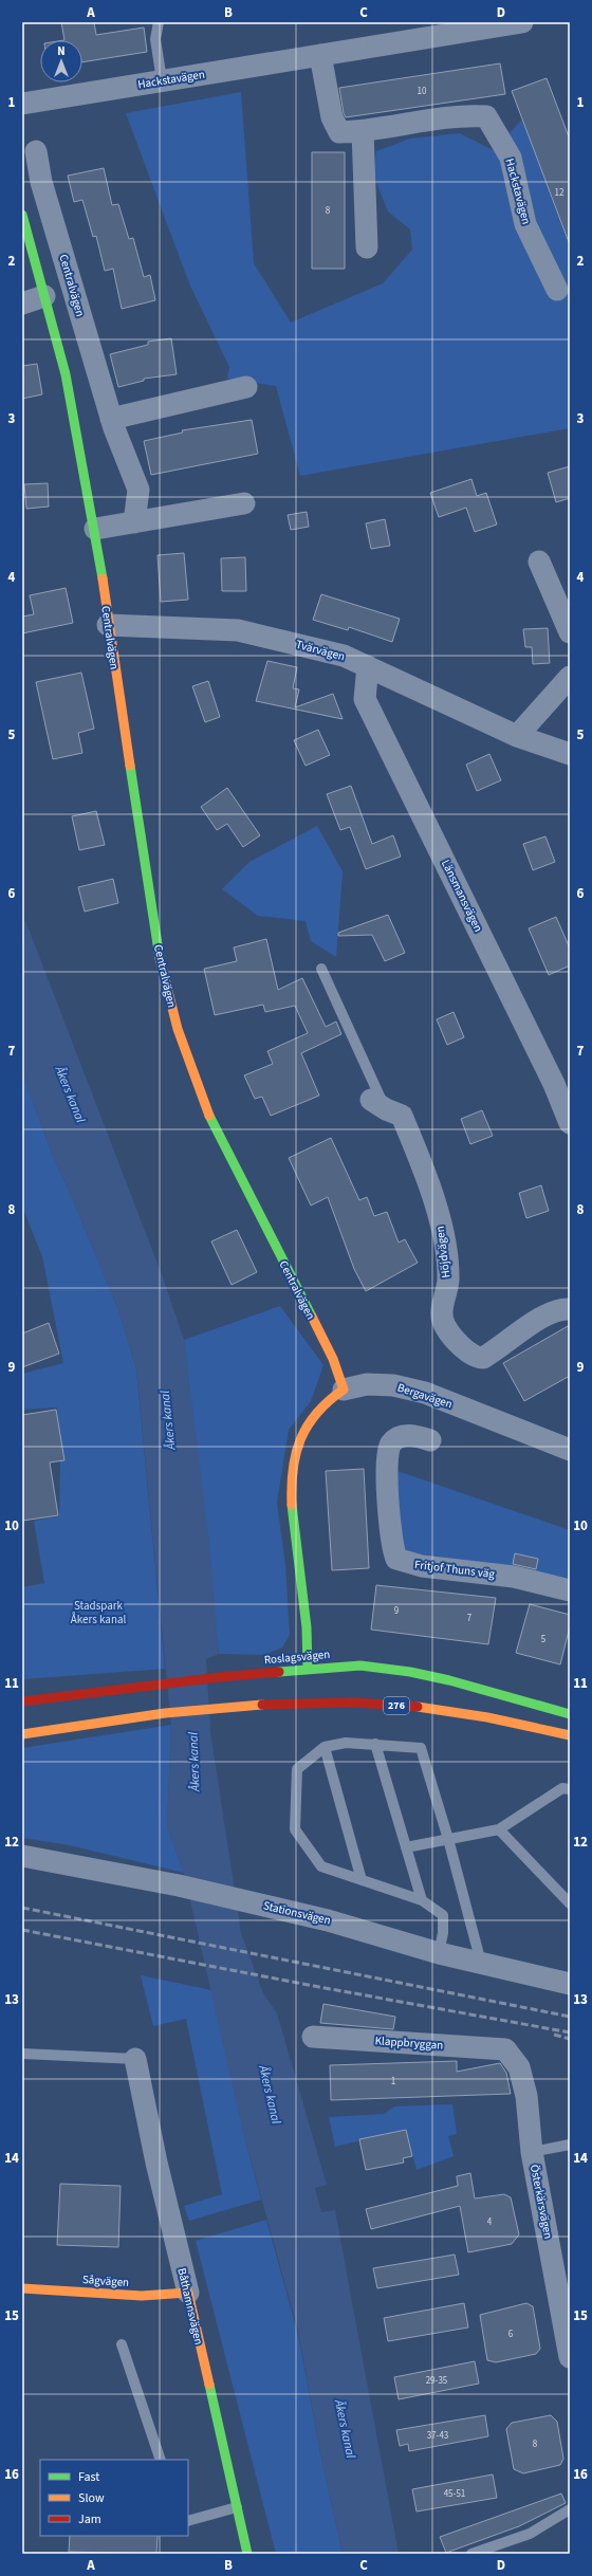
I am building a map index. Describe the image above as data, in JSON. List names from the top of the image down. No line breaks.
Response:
{"streets":{"street":["Hackstavägen","Centralvägen","Tvärvägen","Länsmansvägen","Höjdvägen","Bergavägen","Fritjof Thuns väg","Roslagsvägen","276","Stationsvägen","Klappbryggan","Österkärsvägen","Sågvägen","Båthamnsvägen"]},"crossings":[["Centralvägen","Tvärvägen"],["Centralvägen","Bergavägen"],["Tvärvägen","Länsmansvägen"],["Bergavägen","Roslagsvägen"],["Klappbryggan","Österkärsvägen"],["Sågvägen","Båthamnsvägen"]],"water":["Åkers kanal"],"parks":["Stadspark Åkers kanal"],"house_numbers":["10","12","8","9","7","5","1","4","6","29-35","37-43","8","45-51"],"legend":["Fast","Slow","Jam"],"north":"top","grid":{"columns":["A","B","C","D"],"rows":["1","2","3","4","5","6","7","8","9","10","11","12","13","14","15","16"]}}
